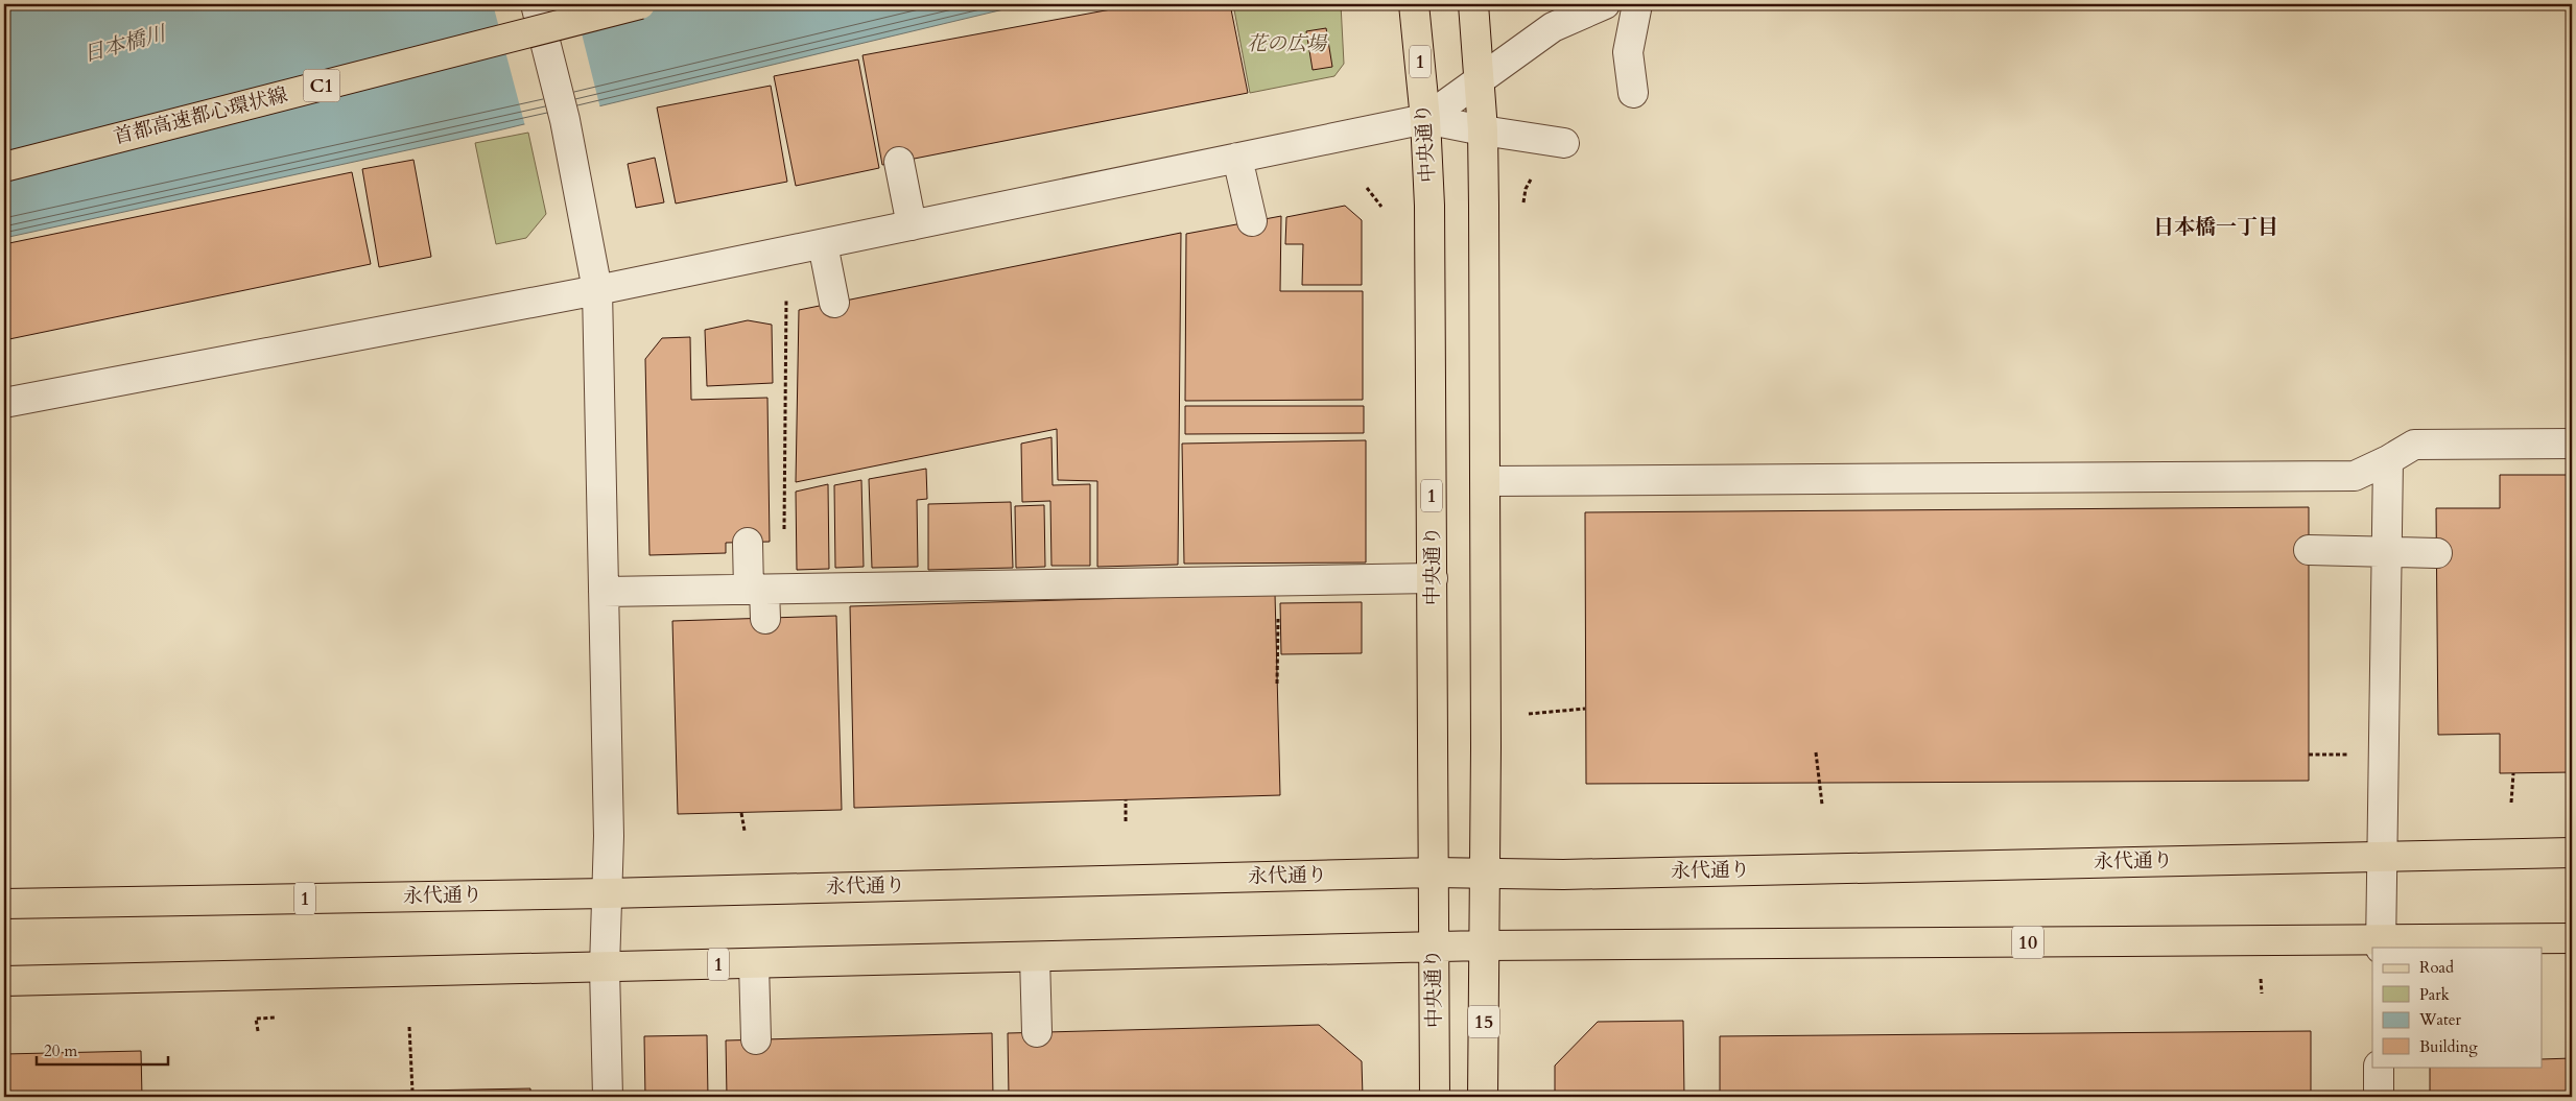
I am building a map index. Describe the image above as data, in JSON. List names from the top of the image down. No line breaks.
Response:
{"streets":{"main road":["1","C1","首都高速都心環状線","中央通り","永代通り","10","15"]},"crossings":[["1","中央通り"],["1","10"],["1","15"],["中央通り","永代通り"],["10","15"]],"districts":["日本橋一丁目"],"water":["日本橋川"],"parks":["花の広場"],"legend":["Road","Park","Water","Building"],"scale_bar":"20 m"}
